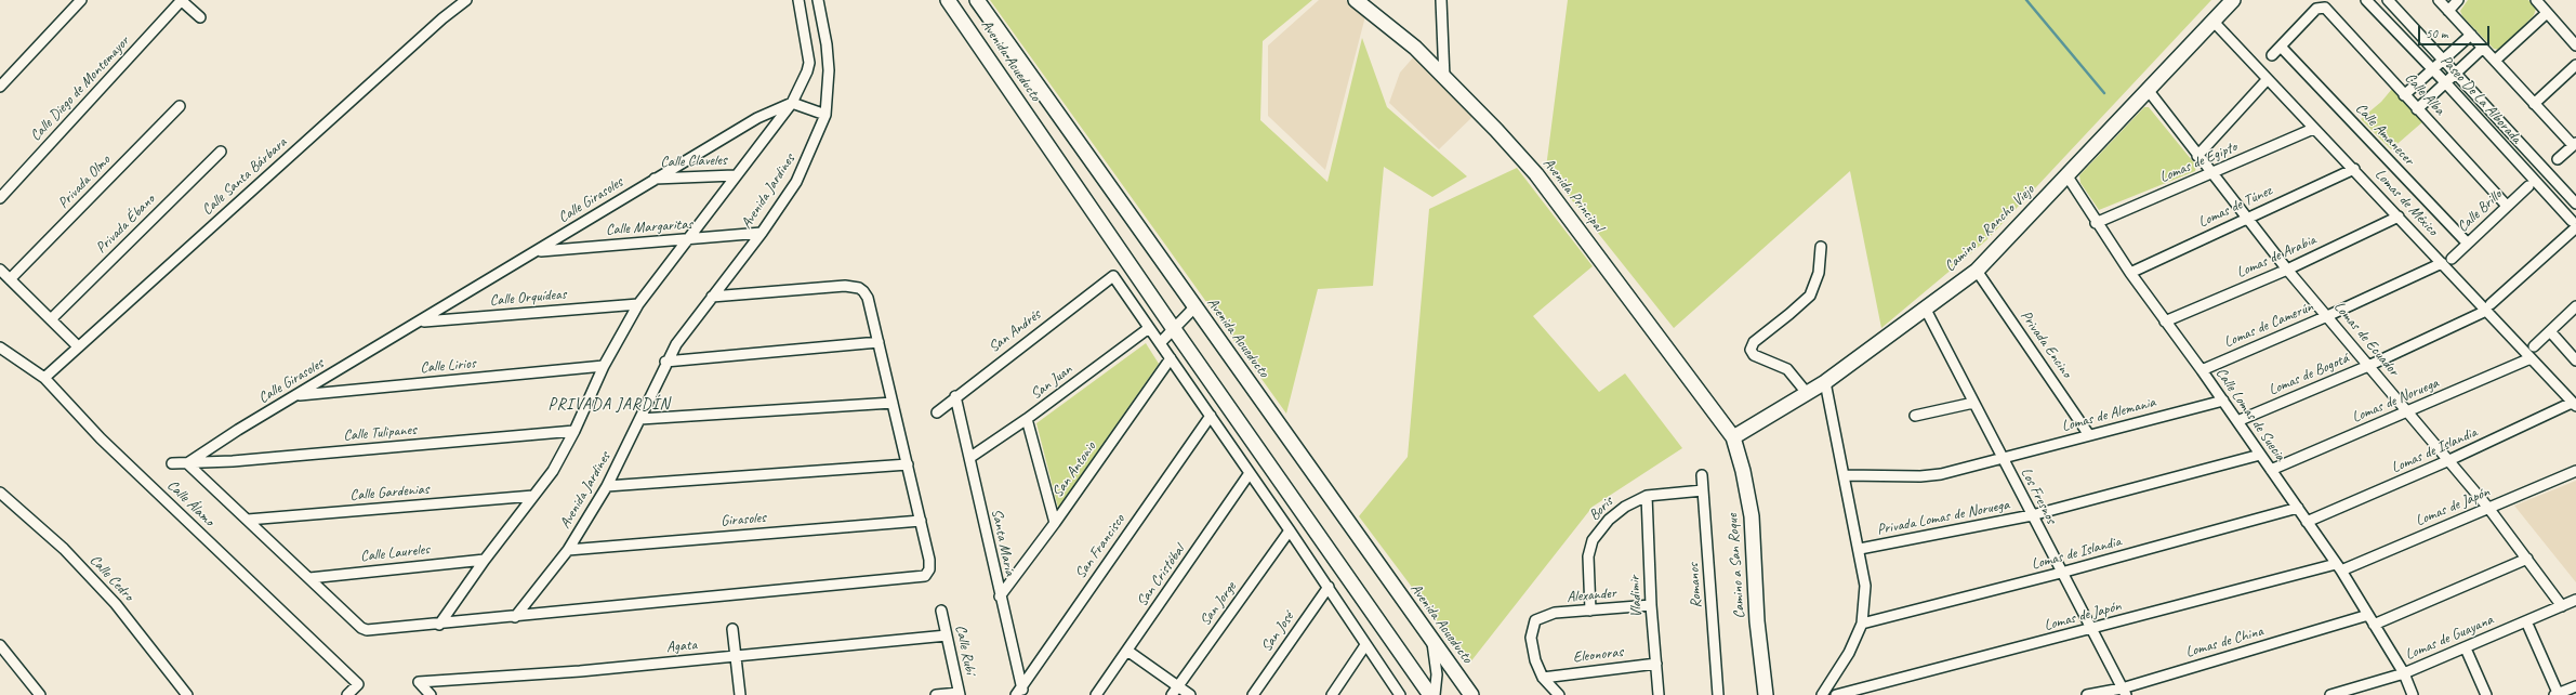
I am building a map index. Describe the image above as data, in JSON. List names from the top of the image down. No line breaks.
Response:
{"streets":{"street":["Avenida Acueducto","Calle Diego de Montemayor","Calle Alba","Paseo De La Alborada","Calle Amanecer","Calle Claveles","Lomas de Egipto","Calle Santa Bárbara","Privada Olmo","Avenida Jardines","Avenida Principal","Calle Girasoles","Lomas de México","Lomas de Túnez","Calle Brillo","Privada Ébano","Calle Margaritas","Camino a Rancho Viejo","Lomas de Arabia","Calle Orquídeas","Lomas de Camerún","San Andrés","Lomas de Ecuador","Privada Encino","Calle Lirios","Lomas de Bogotá","San Juan","Lomas de Noruega","Lomas de Alemania","Calle Lomas de Suecia","Calle Tulipanes","Lomas de Islandia","San Antonio","Calle Gardenias","Los Fresnos","Calle Álamo","Lomas de Japón","Boris","Privada Lomas de Noruega","Girasoles","Santa María","San Francisco","Calle Laureles","Camino a San Roque","San Cristóbal","Calle Cedro","Romanos","Alexander","Vladimir","San Jorge","San José","Lomas de Guayana","Lomas de China","Agata","Calle Rubí","Eleonoras"]},"crossings":[["Calle Alba","Calle Amanecer"],["Calle Alba","Calle Brillo"],["Paseo De La Alborada","Lomas de Bogotá"],["Calle Amanecer","Calle Brillo"],["Calle Claveles","Calle Girasoles"],["Lomas de Egipto","Lomas de México"],["Lomas de Egipto","Lomas de Ecuador"],["Lomas de Egipto","Calle Lomas de Suecia"],["Calle Santa Bárbara","Calle Álamo"],["Avenida Jardines","Calle Margaritas"],["Avenida Jardines","Girasoles"],["Avenida Principal","Camino a Rancho Viejo"],["Avenida Principal","Camino a San Roque"],["Calle Girasoles","Calle Margaritas"],["Calle Girasoles","Calle Orquídeas"],["Calle Girasoles","Calle Lirios"],["Calle Girasoles","Calle Tulipanes"],["Lomas de México","Lomas de Túnez"],["Lomas de México","Calle Brillo"],["Lomas de México","Camino a Rancho Viejo"],["Lomas de México","Lomas de Arabia"],["Lomas de México","Lomas de Camerún"],["Lomas de México","Lomas de Bogotá"],["Lomas de México","Lomas de Noruega"],["Lomas de México","Lomas de Islandia"],["Lomas de Túnez","Lomas de Ecuador"],["Lomas de Túnez","Calle Lomas de Suecia"],["Calle Brillo","Lomas de Camerún"],["Camino a Rancho Viejo","Lomas de Ecuador"],["Camino a Rancho Viejo","Privada Encino"],["Camino a Rancho Viejo","Calle Lomas de Suecia"],["Camino a Rancho Viejo","Los Fresnos"],["Camino a Rancho Viejo","Camino a San Roque"],["Lomas de Arabia","Lomas de Ecuador"],["Lomas de Arabia","Calle Lomas de Suecia"],["Lomas de Camerún","Lomas de Ecuador"],["Lomas de Camerún","Calle Lomas de Suecia"],["San Andrés","San Juan"],["San Andrés","Santa María"],["Lomas de Ecuador","Lomas de Bogotá"],["Lomas de Ecuador","Lomas de Noruega"],["Lomas de Ecuador","Lomas de Islandia"],["Lomas de Ecuador","Lomas de Japón"],["Lomas de Ecuador","Lomas de Guayana"],["Privada Encino","Lomas de Alemania"],["Lomas de Bogotá","Calle Lomas de Suecia"],["San Juan","Santa María"],["Lomas de Noruega","Calle Lomas de Suecia"],["Lomas de Alemania","Calle Lomas de Suecia"],["Lomas de Alemania","Los Fresnos"],["Calle Lomas de Suecia","Lomas de Islandia"],["Calle Lomas de Suecia","Lomas de Japón"],["Calle Lomas de Suecia","Lomas de Guayana"],["Calle Lomas de Suecia","Lomas de China"],["Lomas de Islandia","Los Fresnos"],["San Antonio","Santa María"],["Los Fresnos","Lomas de Japón"],["Los Fresnos","Privada Lomas de Noruega"],["Los Fresnos","Lomas de China"],["Boris","Romanos"],["Boris","Alexander"],["Boris","Vladimir"],["Santa María","San Francisco"],["Alexander","Vladimir"],["Alexander","Eleonoras"],["Vladimir","Eleonoras"],["Agata","Calle Rubí"]],"districts":["PRIVADA JARDÍN"],"scale_bar":"50 m"}
